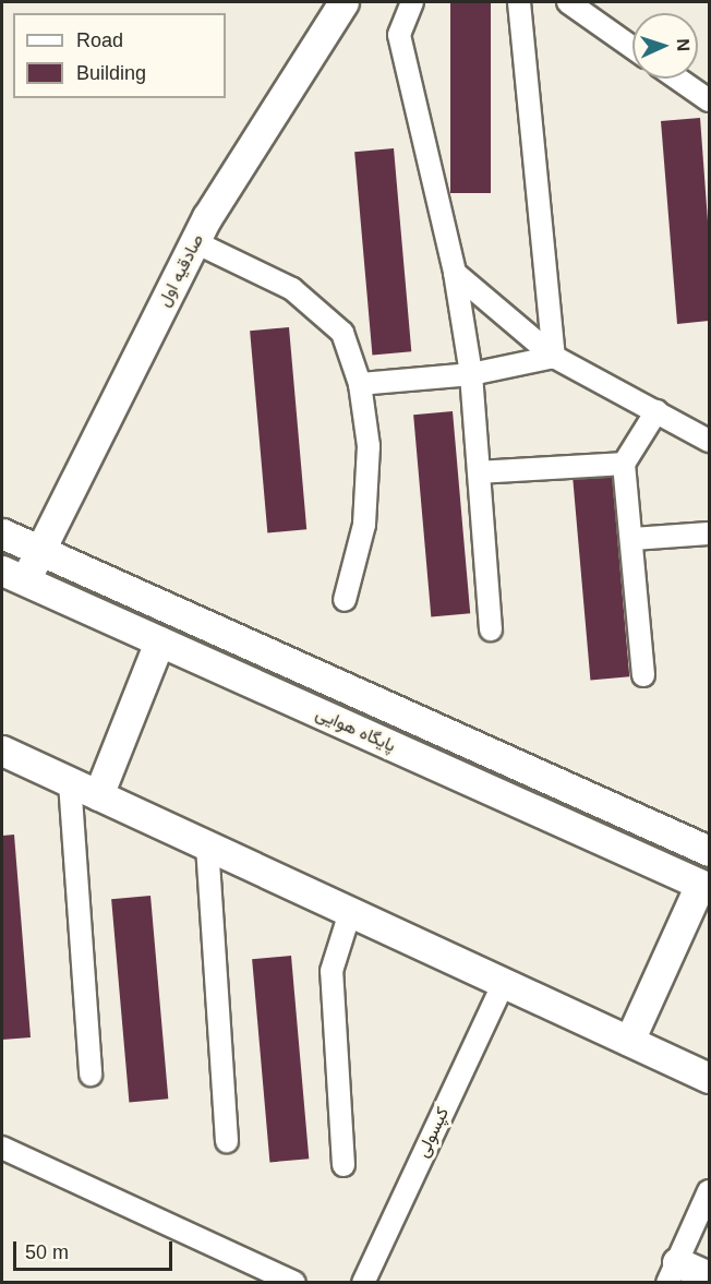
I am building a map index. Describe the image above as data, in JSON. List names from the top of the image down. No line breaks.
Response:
{"streets":{"main road":["صادقیه اول","پایگاه هوایی"],"street":["کپسولی"]},"crossings":[["صادقیه اول","پایگاه هوایی"]],"legend":["Road","Building"],"scale_bar":"50 m","north":"right"}
